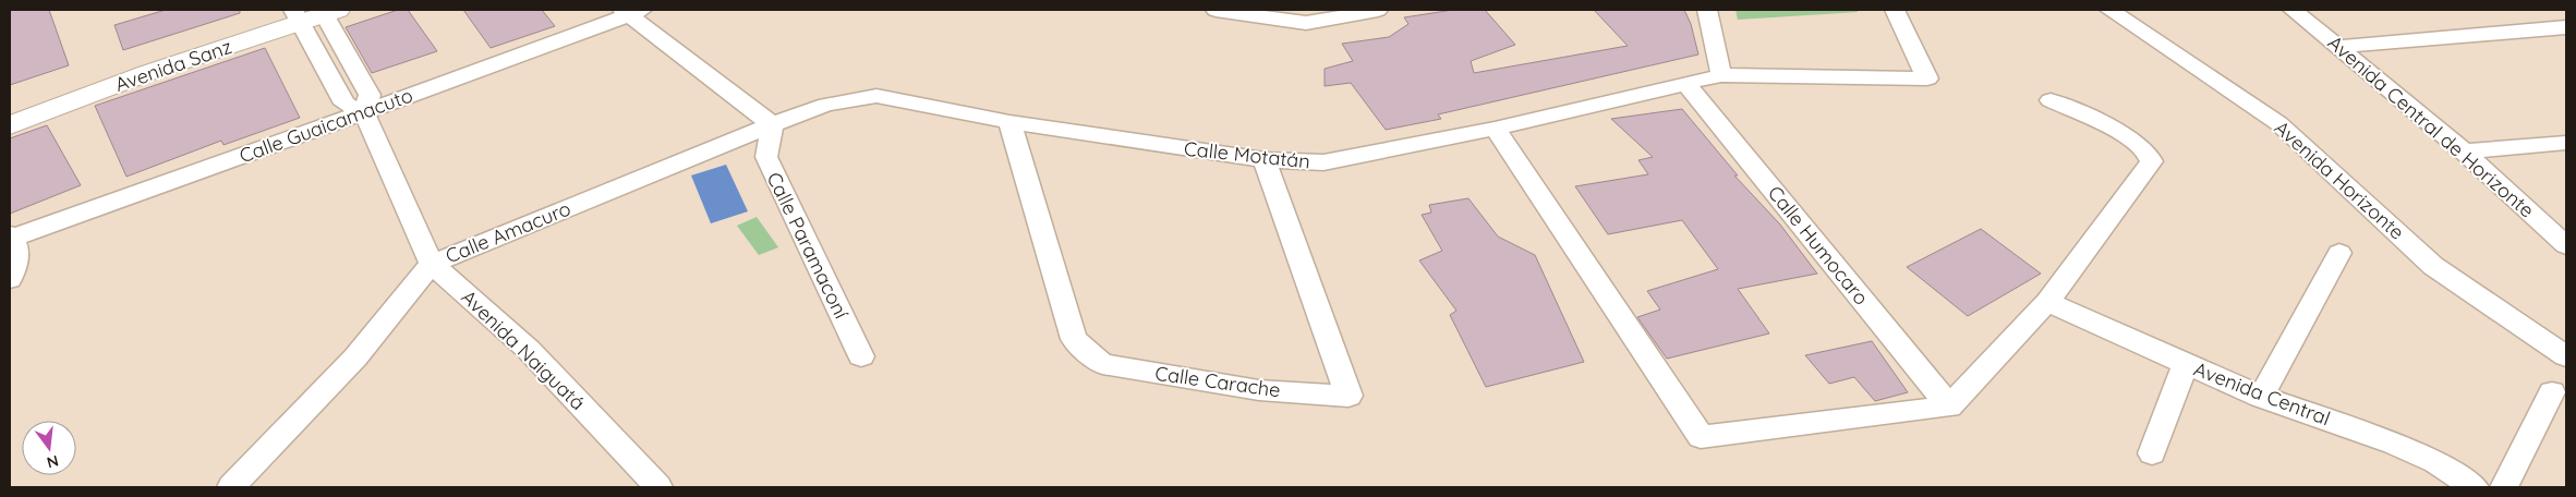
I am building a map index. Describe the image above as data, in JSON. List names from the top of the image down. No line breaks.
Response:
{"streets":{"street":["Avenida Sanz","Calle Guaicamacuto","Avenida Central de Horizonte","Calle Motatán","Avenida Horizonte","Calle Amacuro","Calle Paramaconí","Calle Humocaro","Avenida Naiguatá","Calle Carache","Avenida Central"]},"crossings":[["Avenida Sanz","Avenida Naiguatá"],["Calle Guaicamacuto","Avenida Naiguatá"],["Calle Motatán","Calle Amacuro"],["Calle Motatán","Calle Paramaconí"],["Calle Motatán","Calle Humocaro"],["Calle Motatán","Calle Carache"],["Calle Amacuro","Calle Paramaconí"],["Calle Amacuro","Avenida Naiguatá"]],"north":"bottom"}
